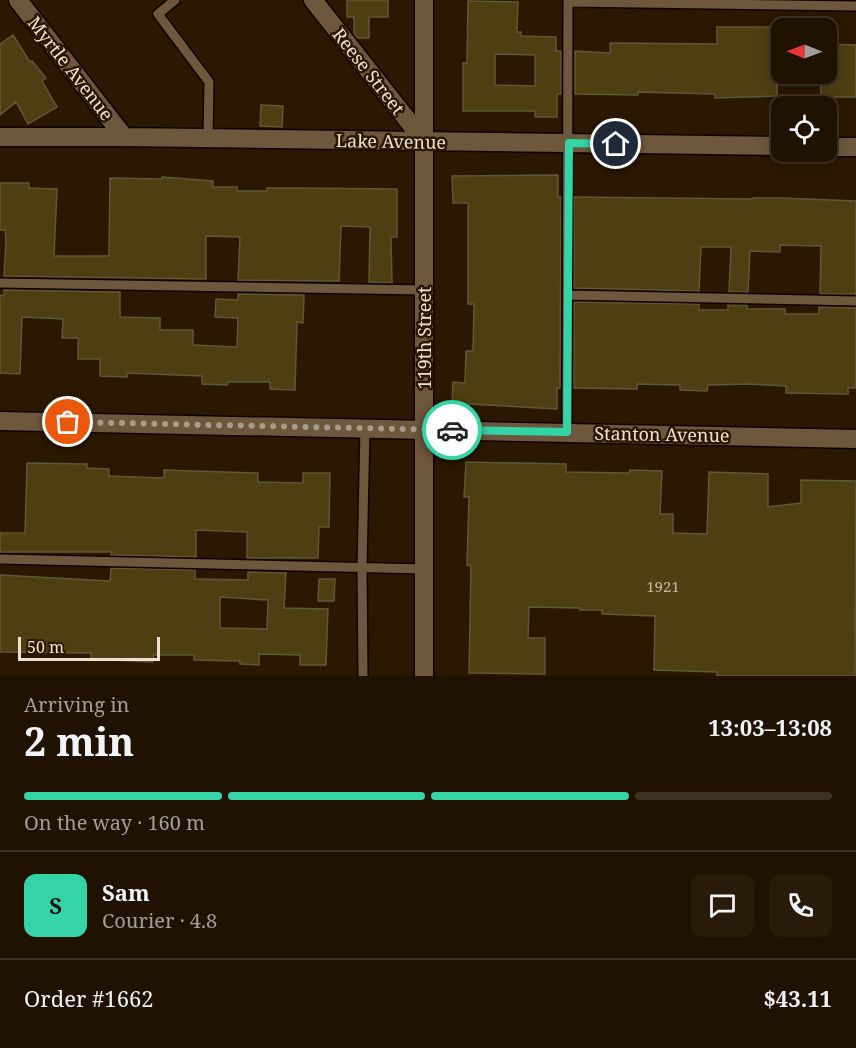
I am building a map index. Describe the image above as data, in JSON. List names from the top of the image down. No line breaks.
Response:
{"streets":{"street":["Myrtle Avenue","Reese Street","Lake Avenue","119th Street","Stanton Avenue"]},"crossings":[["Myrtle Avenue","Lake Avenue"],["Reese Street","Lake Avenue"],["Reese Street","119th Street"],["Lake Avenue","119th Street"],["119th Street","Stanton Avenue"]],"house_numbers":["1921"],"scale_bar":"50 m","north":"left","page":{"scale":"50 m","heading":["2 min","Arriving in","13:03–13:08"],"panel":["Sam","Courier · 4.8","Order #1662","$43.11"],"bar":"On the way · 160 m","round":"S"}}
